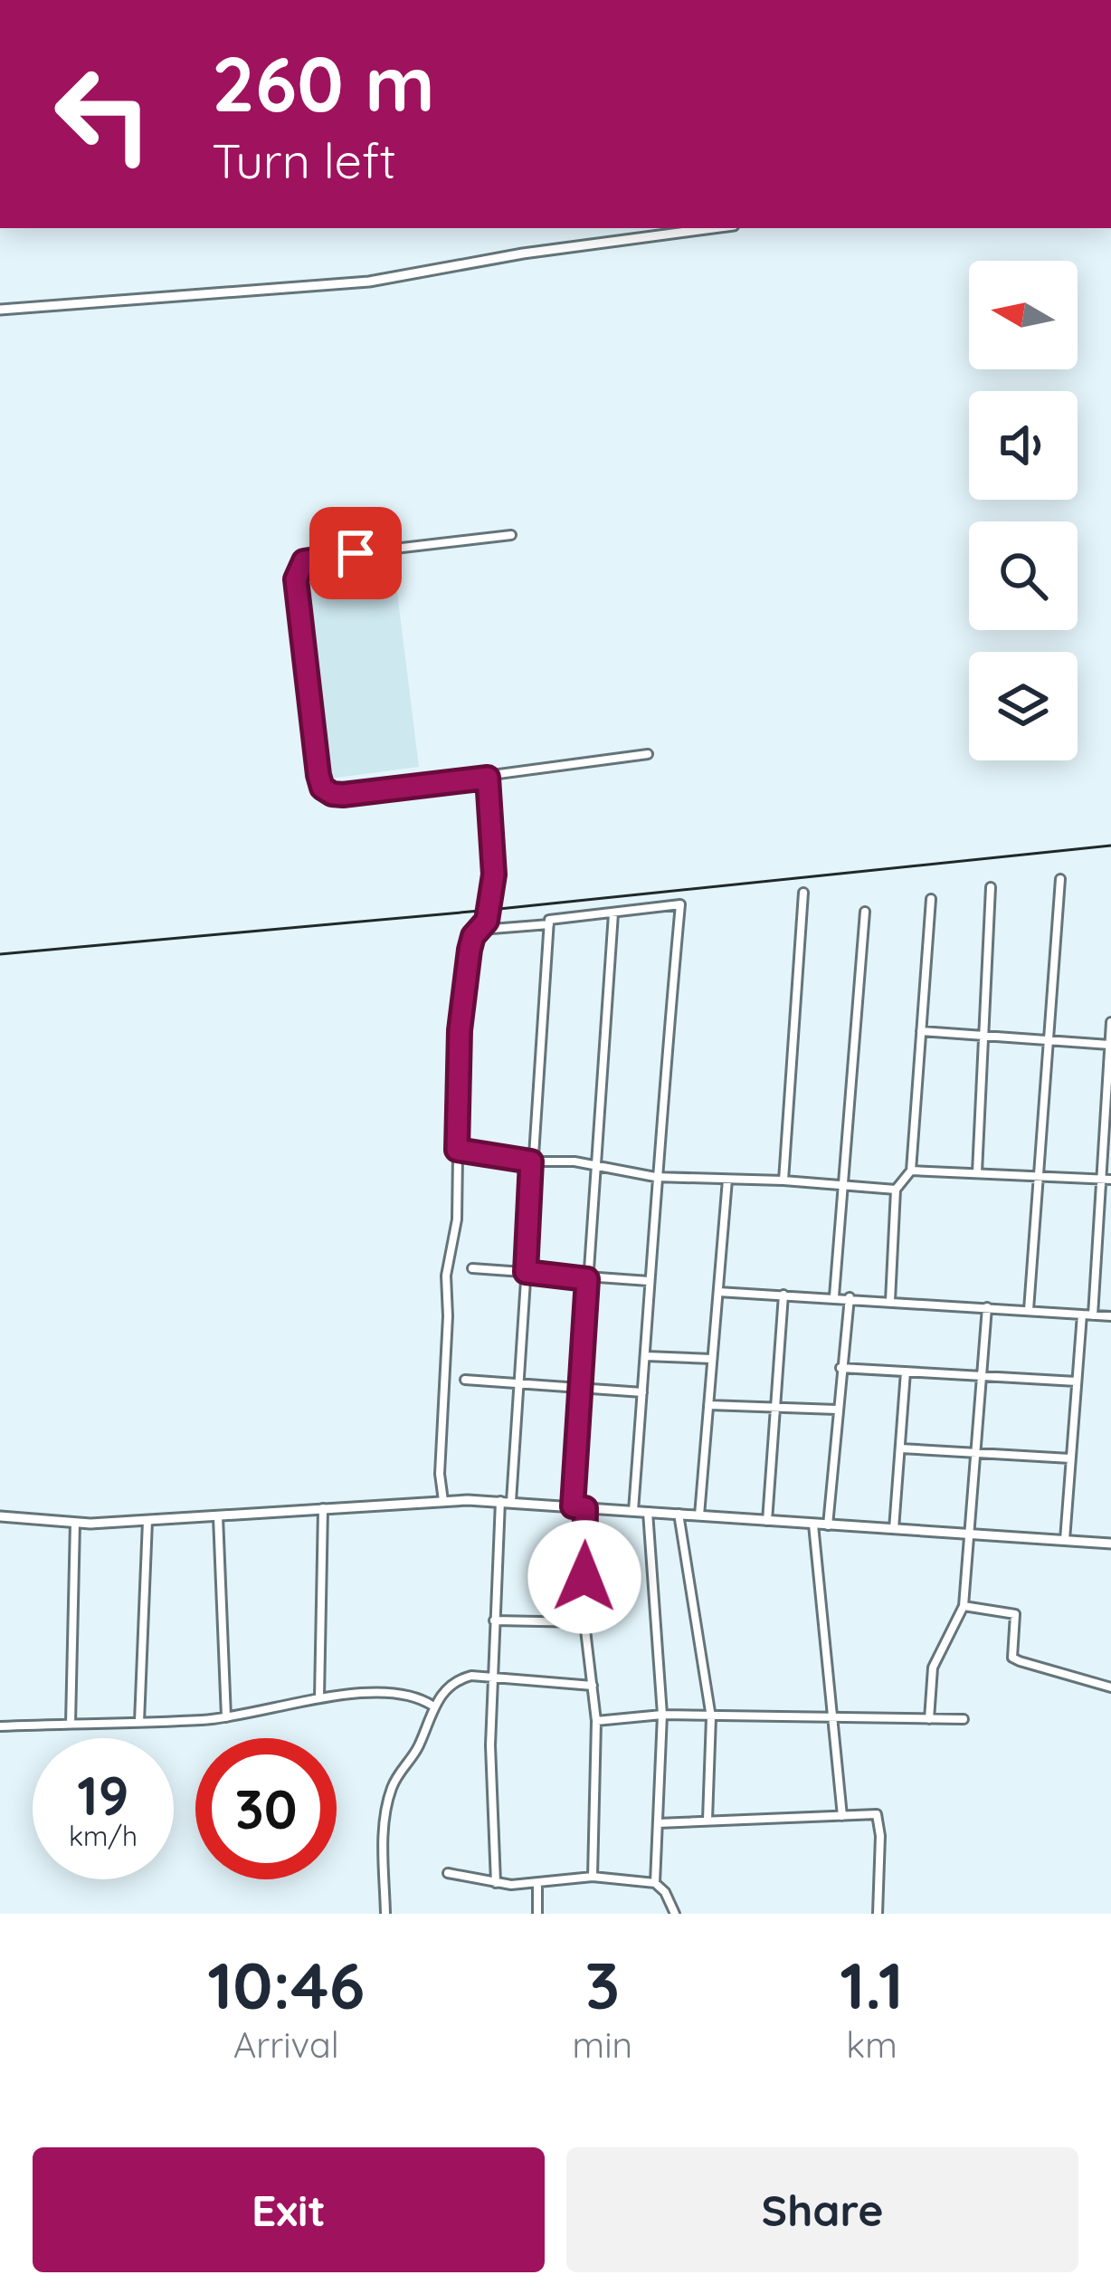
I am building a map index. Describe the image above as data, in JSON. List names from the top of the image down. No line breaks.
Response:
{"north":"left","page":{"turn":["260 m","Turn left"],"speed":"19 km/h","limit":"30","eta":["10:46","Arrival","3","min","1.1","km"],"buttons":["Exit","Share"]}}
